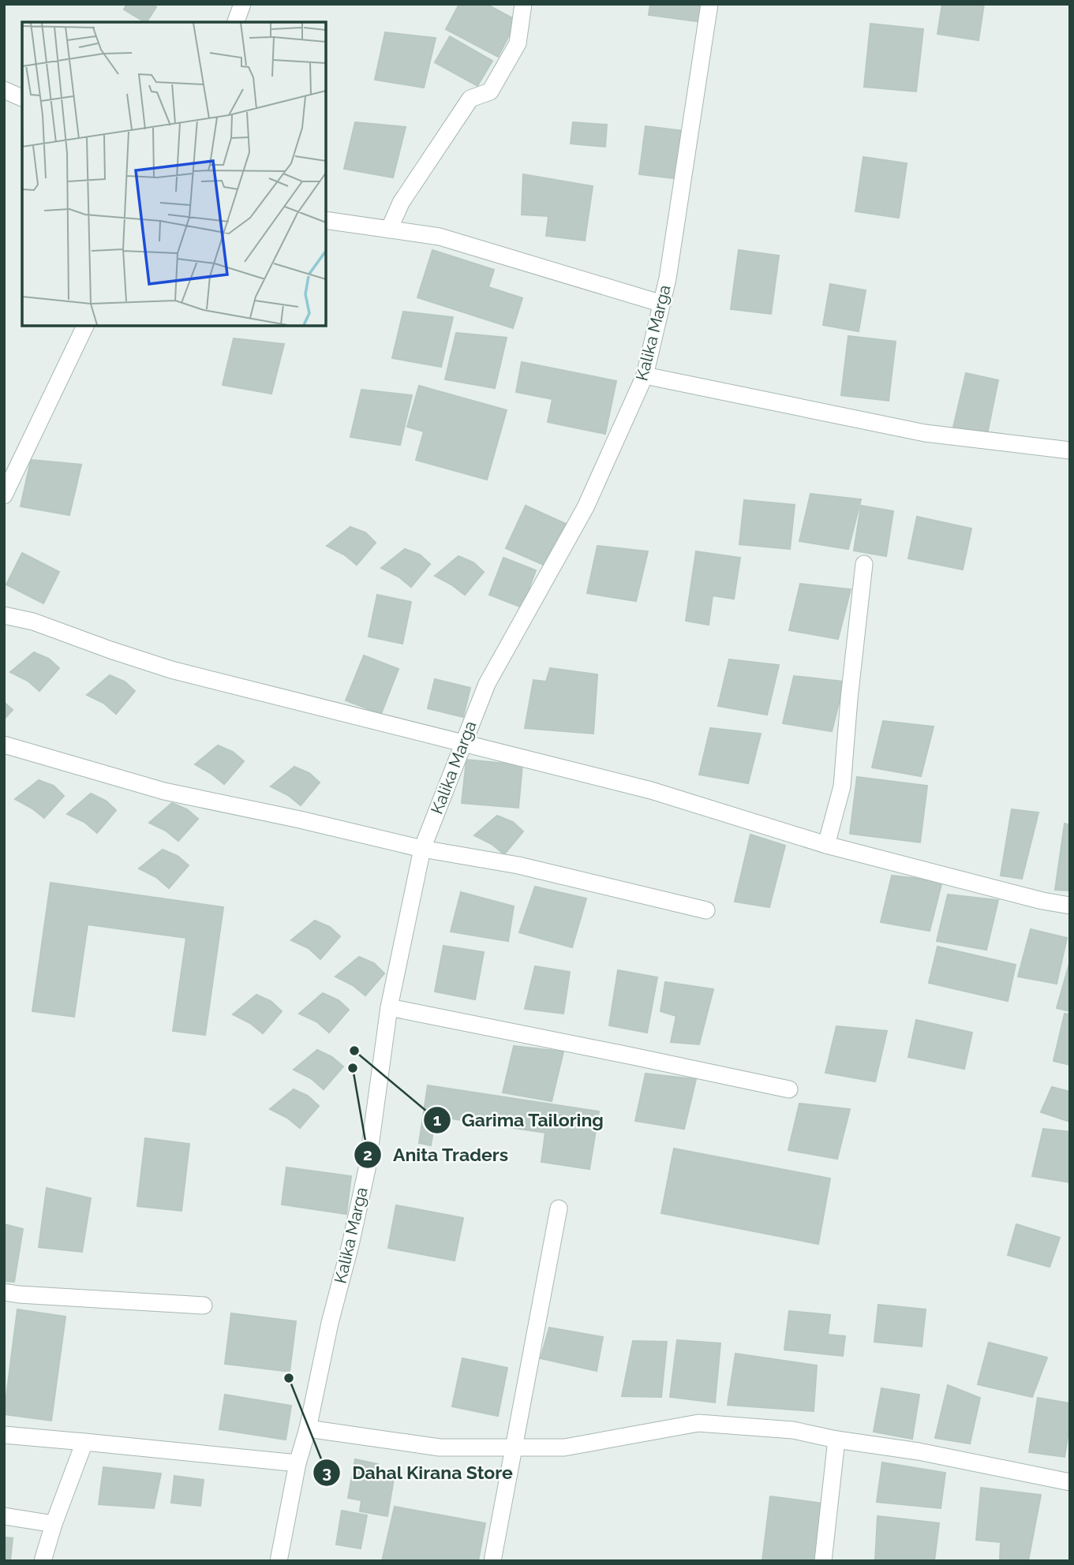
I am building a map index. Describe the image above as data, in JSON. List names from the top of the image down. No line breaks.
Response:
{"streets":{"street":["Kalika Marga"]},"places":["Garima Tailoring","Anita Traders","Dahal Kirana Store"]}
